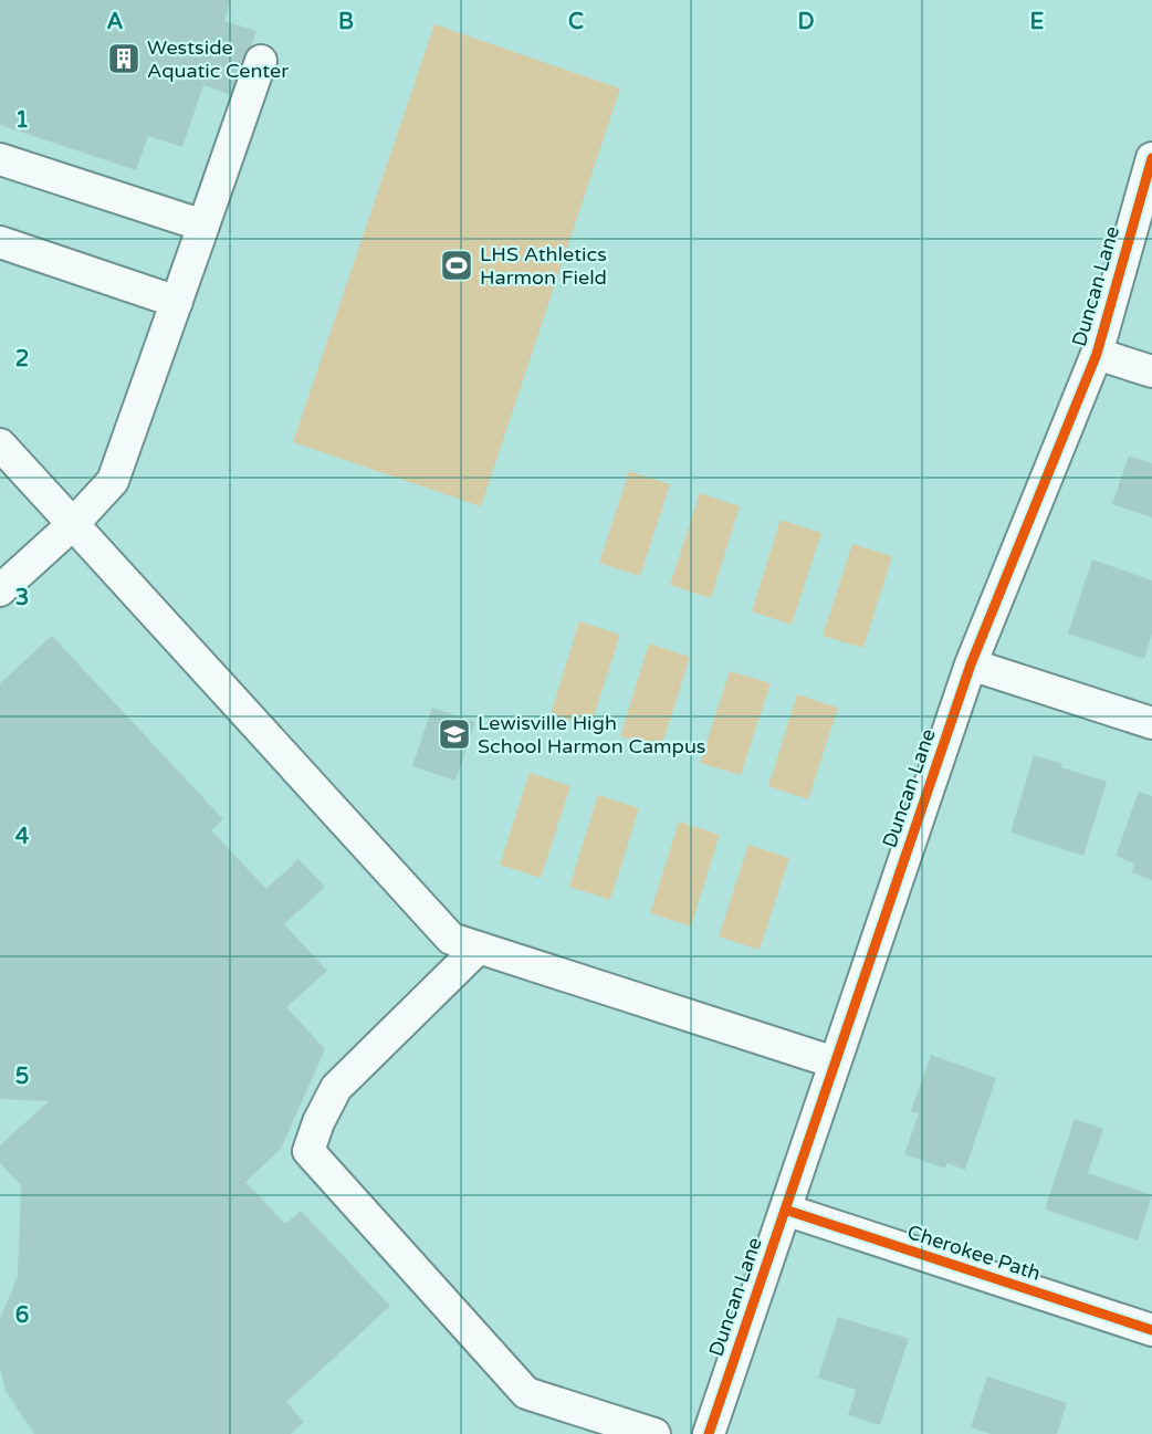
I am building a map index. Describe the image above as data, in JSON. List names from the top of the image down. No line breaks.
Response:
{"streets":{"street":["Duncan Lane","Cherokee Path"]},"crossings":[["Duncan Lane","Cherokee Path"]],"places":{"building":["Westside Aquatic Center"],"sports":["LHS Athletics Harmon Field"],"school or university":["Lewisville High School Harmon Campus"]},"grid":{"columns":["A","B","C","D","E"],"rows":["1","2","3","4","5","6"]}}
